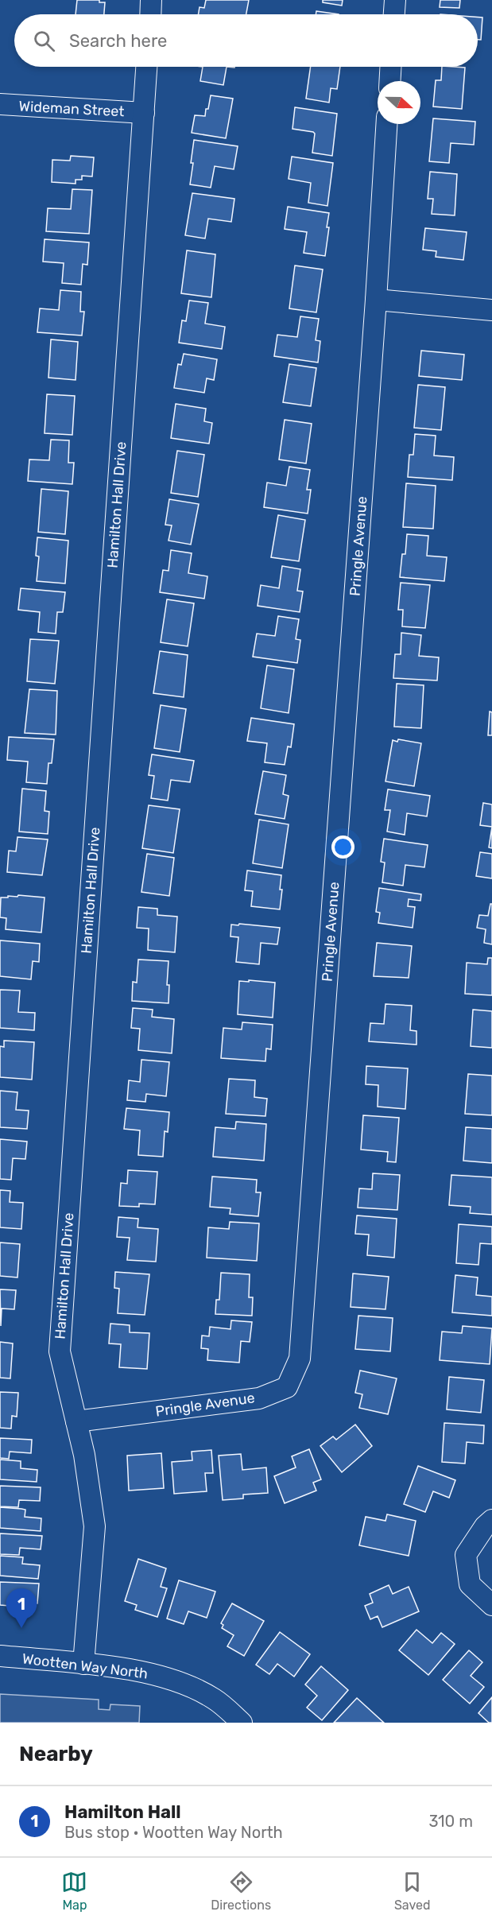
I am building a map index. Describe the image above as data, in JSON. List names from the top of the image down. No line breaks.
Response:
{"streets":{"street":["Wideman Street","Hamilton Hall Drive","Pringle Avenue","Wootten Way North"]},"crossings":[["Wideman Street","Hamilton Hall Drive"],["Hamilton Hall Drive","Pringle Avenue"],["Hamilton Hall Drive","Wootten Way North"]],"north":"right","page":{"search":"Search here","pins":"1","heading":"Nearby","list":[{"mark":"1","name":"Hamilton Hall","note":"Bus stop · Wootten Way North","value":"310 m"}],"nav":["Map","Directions","Saved"]}}
